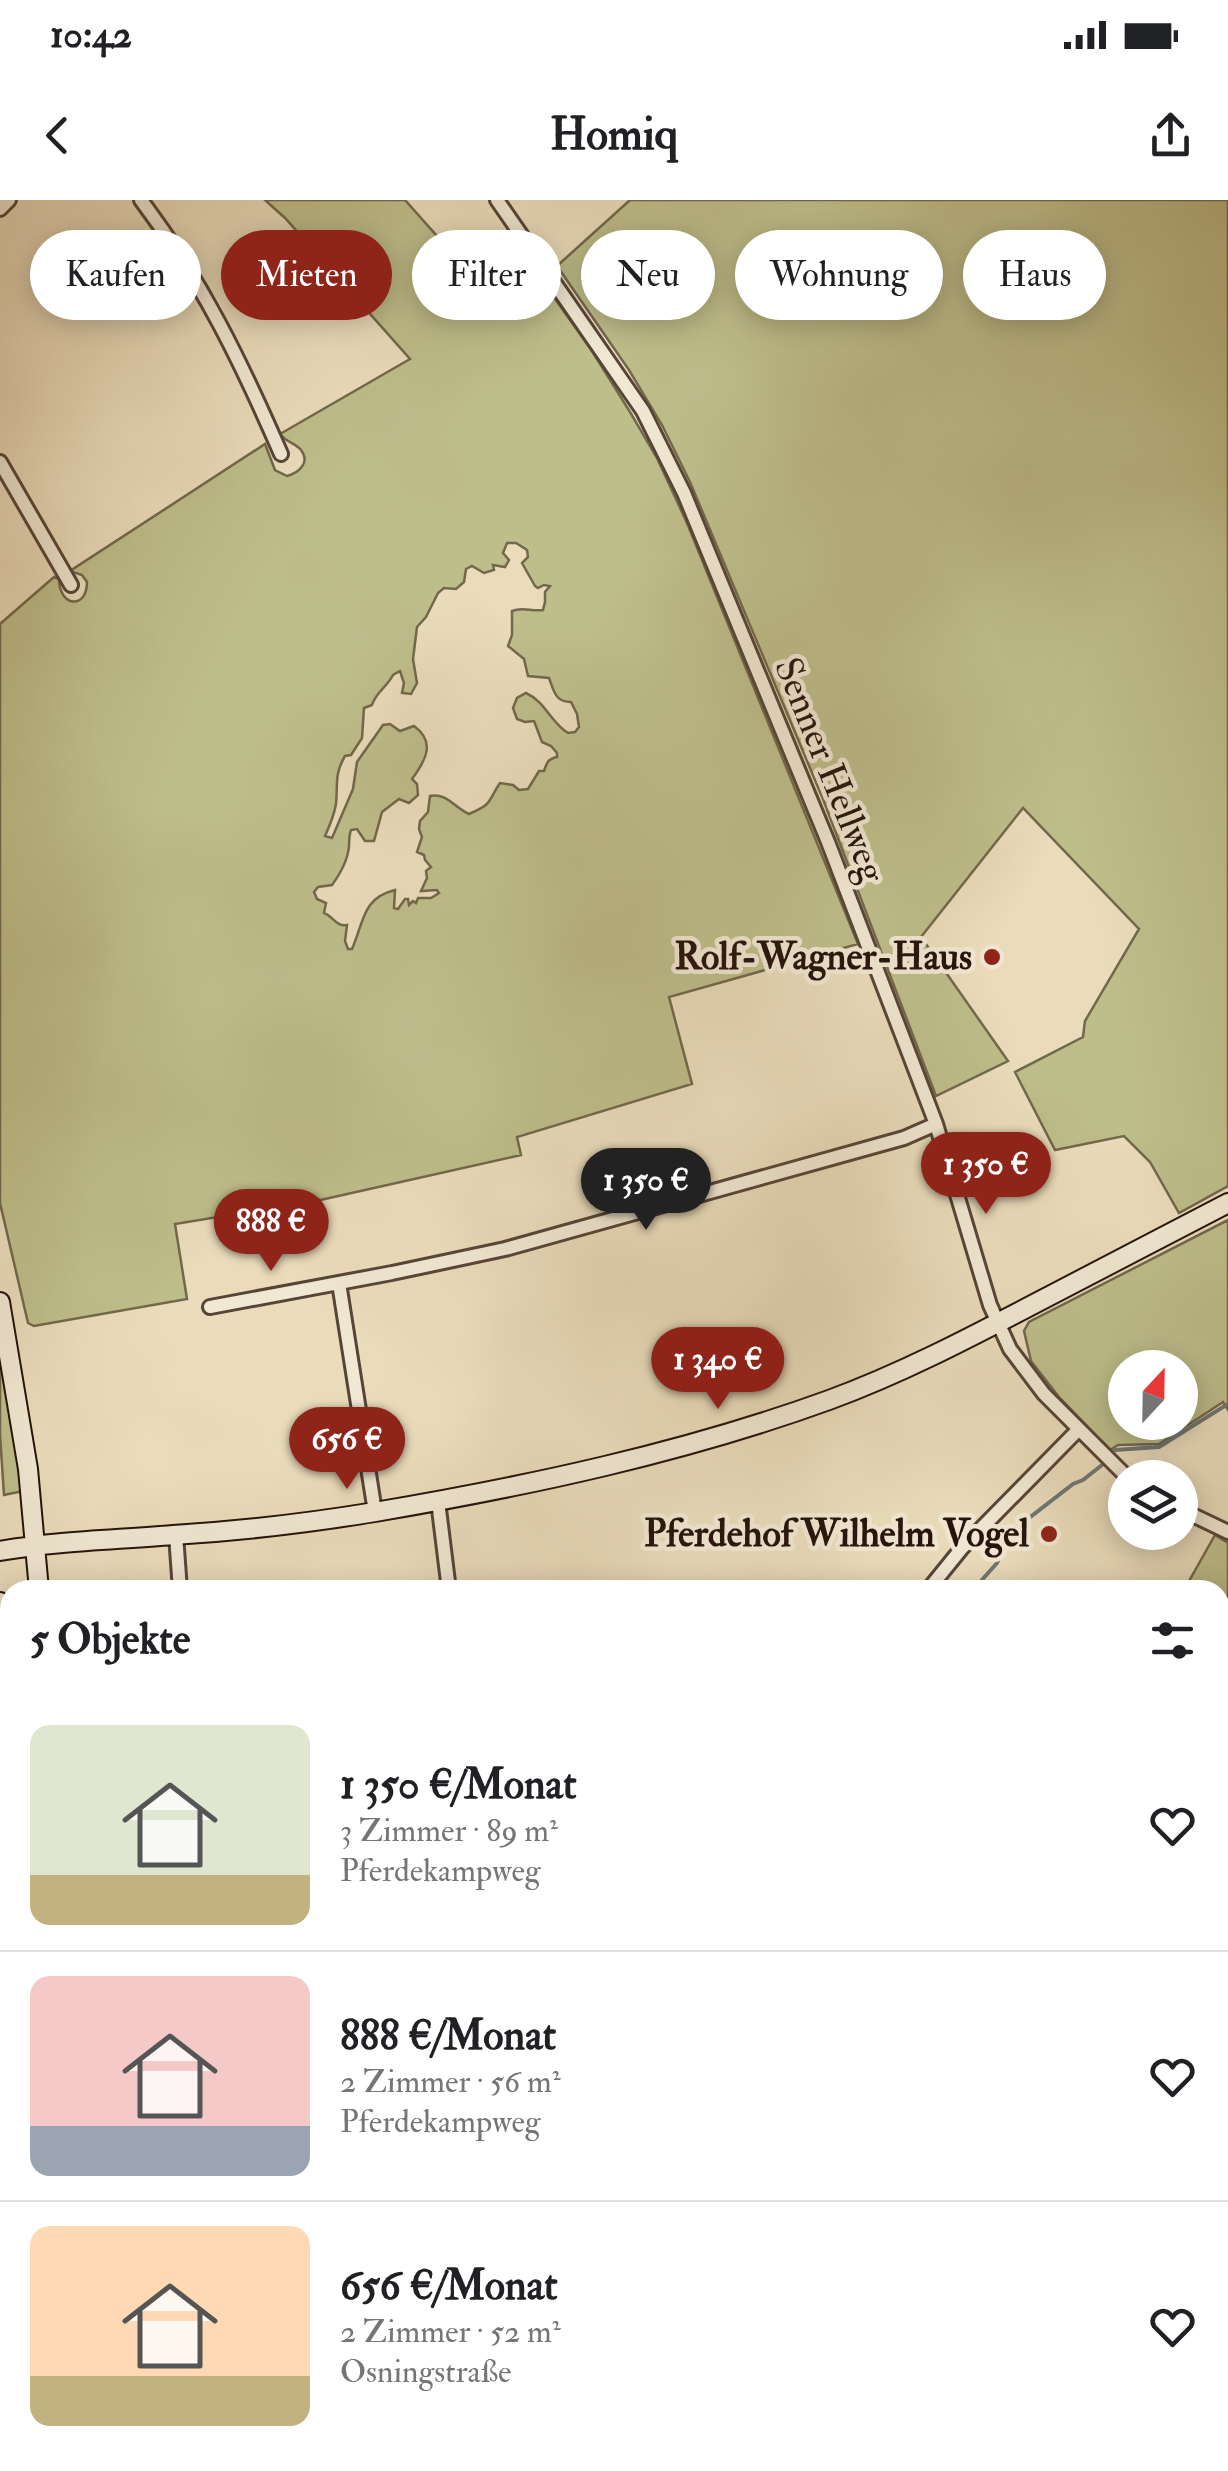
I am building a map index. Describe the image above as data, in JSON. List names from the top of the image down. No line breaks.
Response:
{"streets":{"street":["Senner Hellweg"]},"places":["Rolf-Wagner-Haus","Pferdehof Wilhelm Vogel"],"north":"top","page":{"status":"10:42","header":"Homiq","chip":["Kaufen","Mieten","Filter","Neu","Wohnung","Haus"],"price":["1 350 €","1 350 €","888 €","1 340 €","656 €"],"heading":"5 Objekte","list":[{"name":"1 350 €/Monat","note":"3 Zimmer · 89 m² · Pferdekampweg"},{"name":"888 €/Monat","note":"2 Zimmer · 56 m² · Pferdekampweg"},{"name":"656 €/Monat","note":"2 Zimmer · 52 m² · Osningstraße"}]}}
